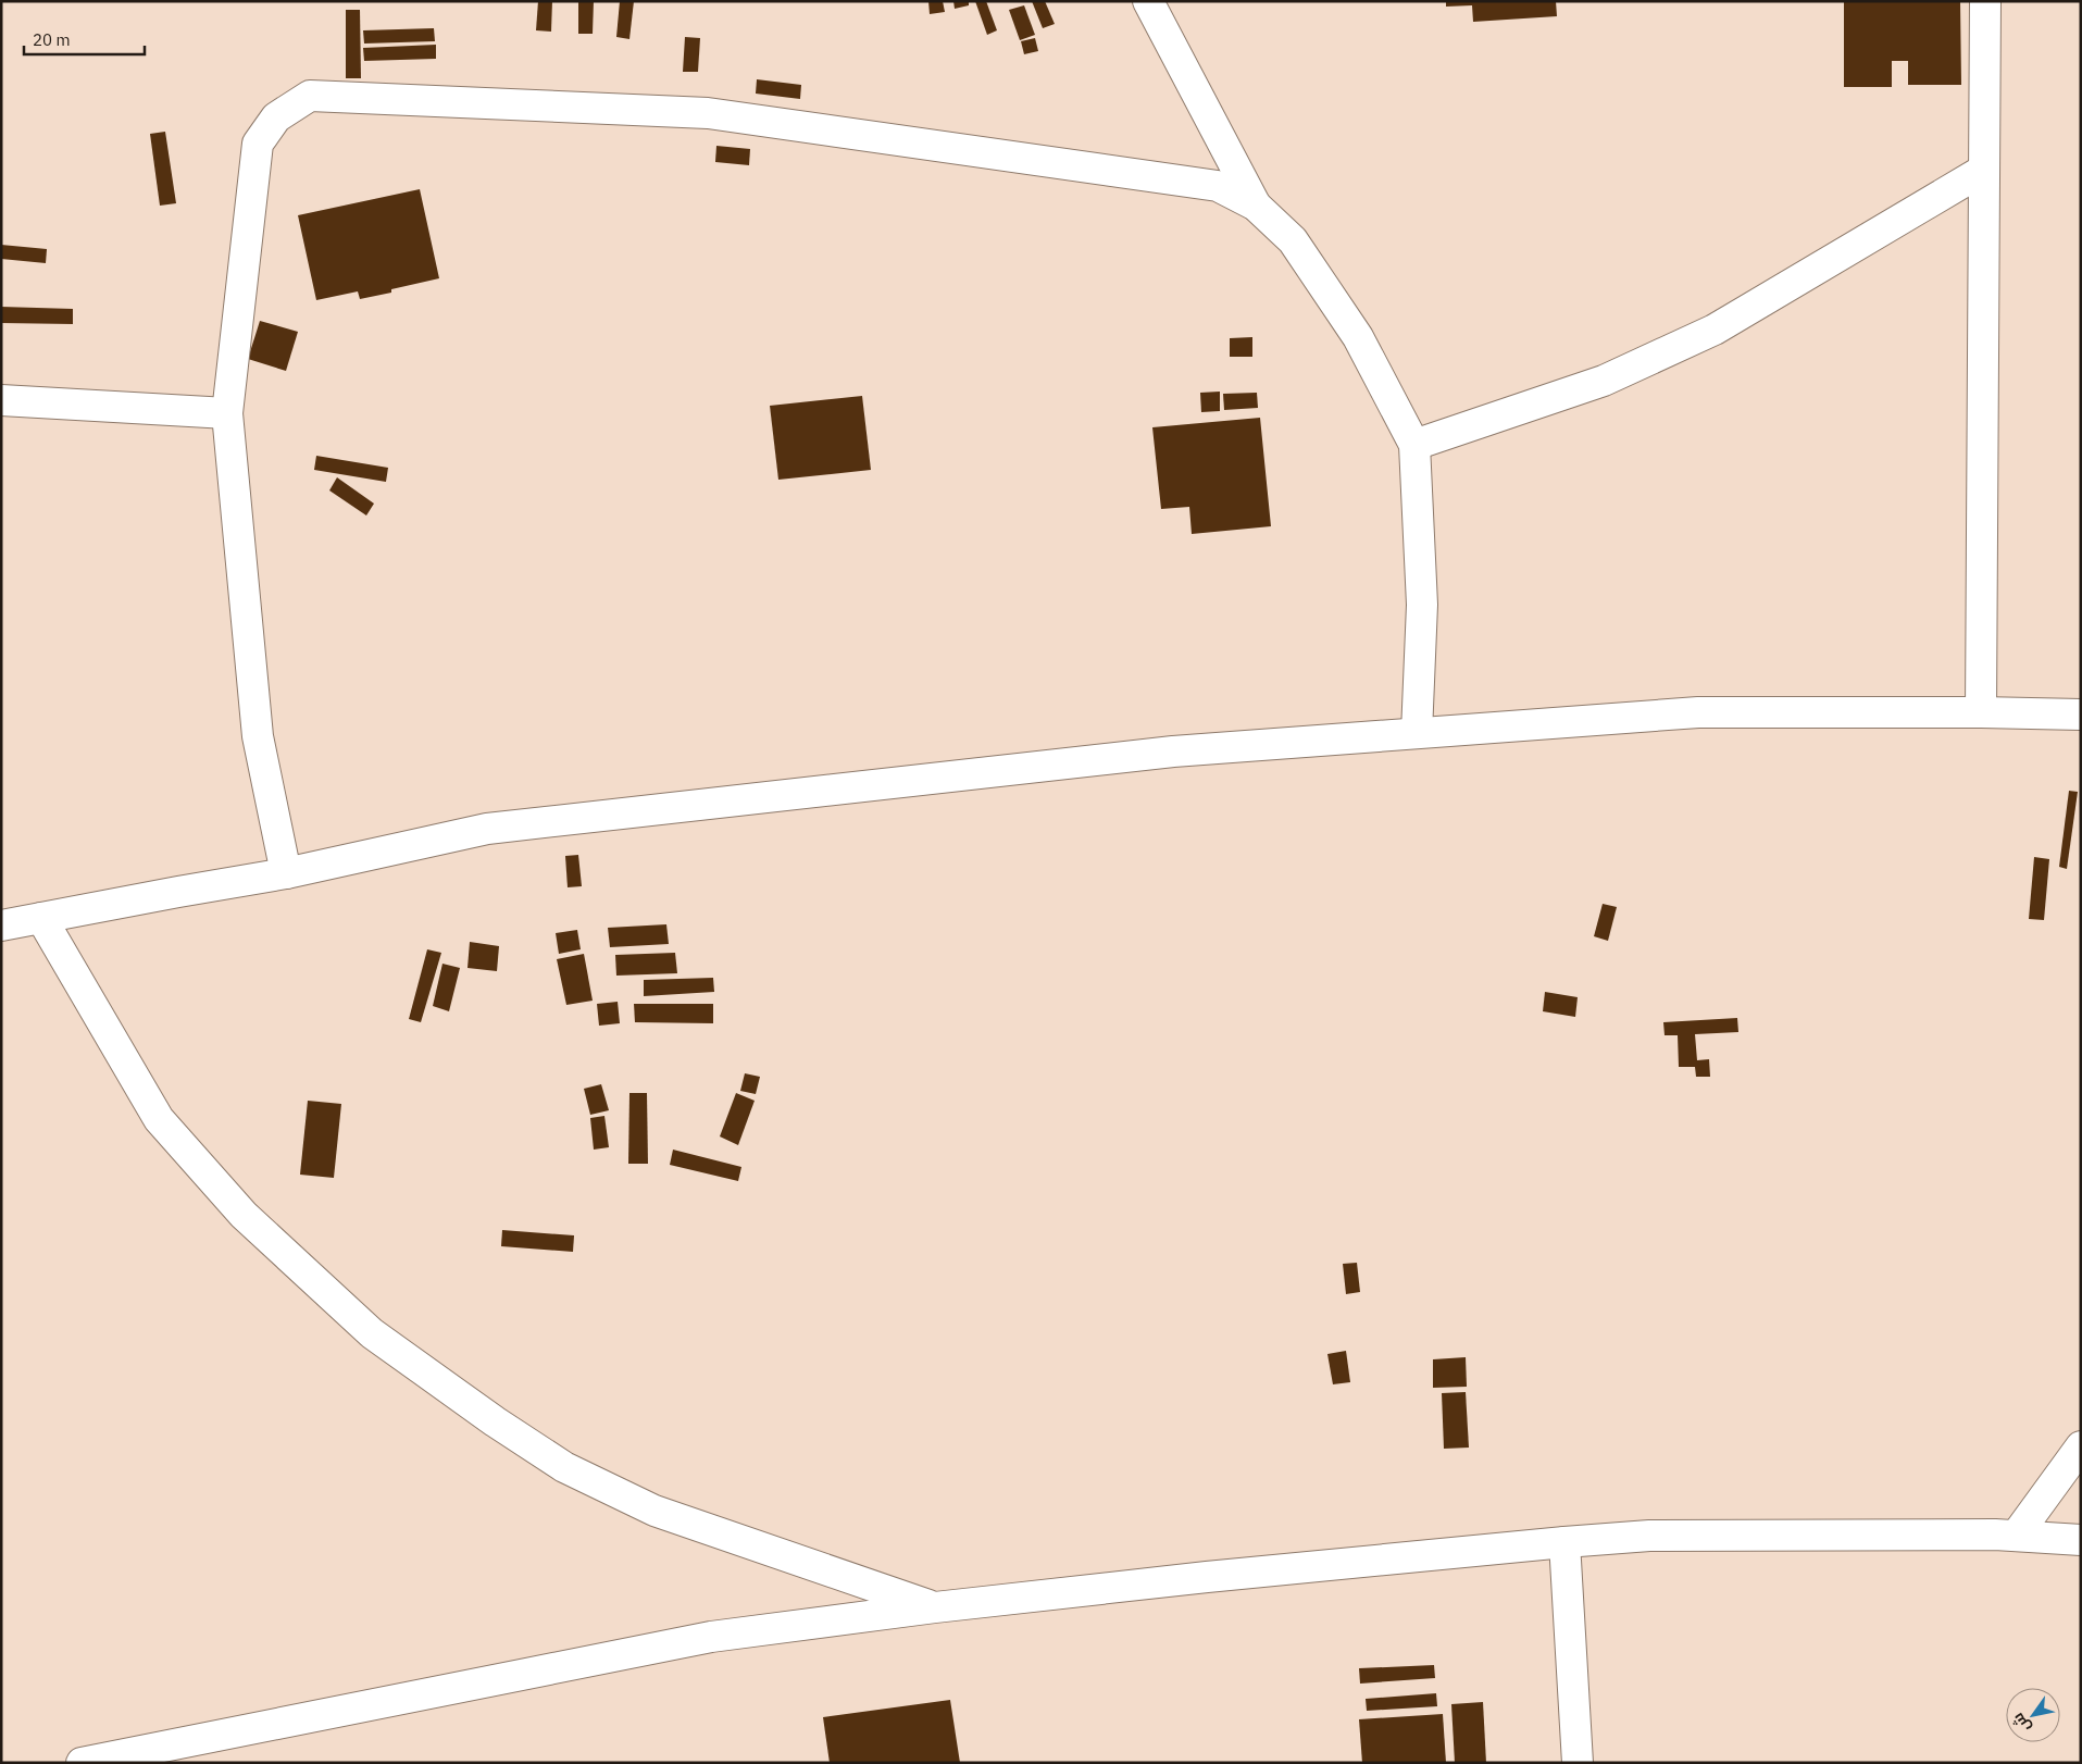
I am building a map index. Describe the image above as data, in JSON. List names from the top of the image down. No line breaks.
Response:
{"scale_bar":"20 m","north":"bottom left"}
